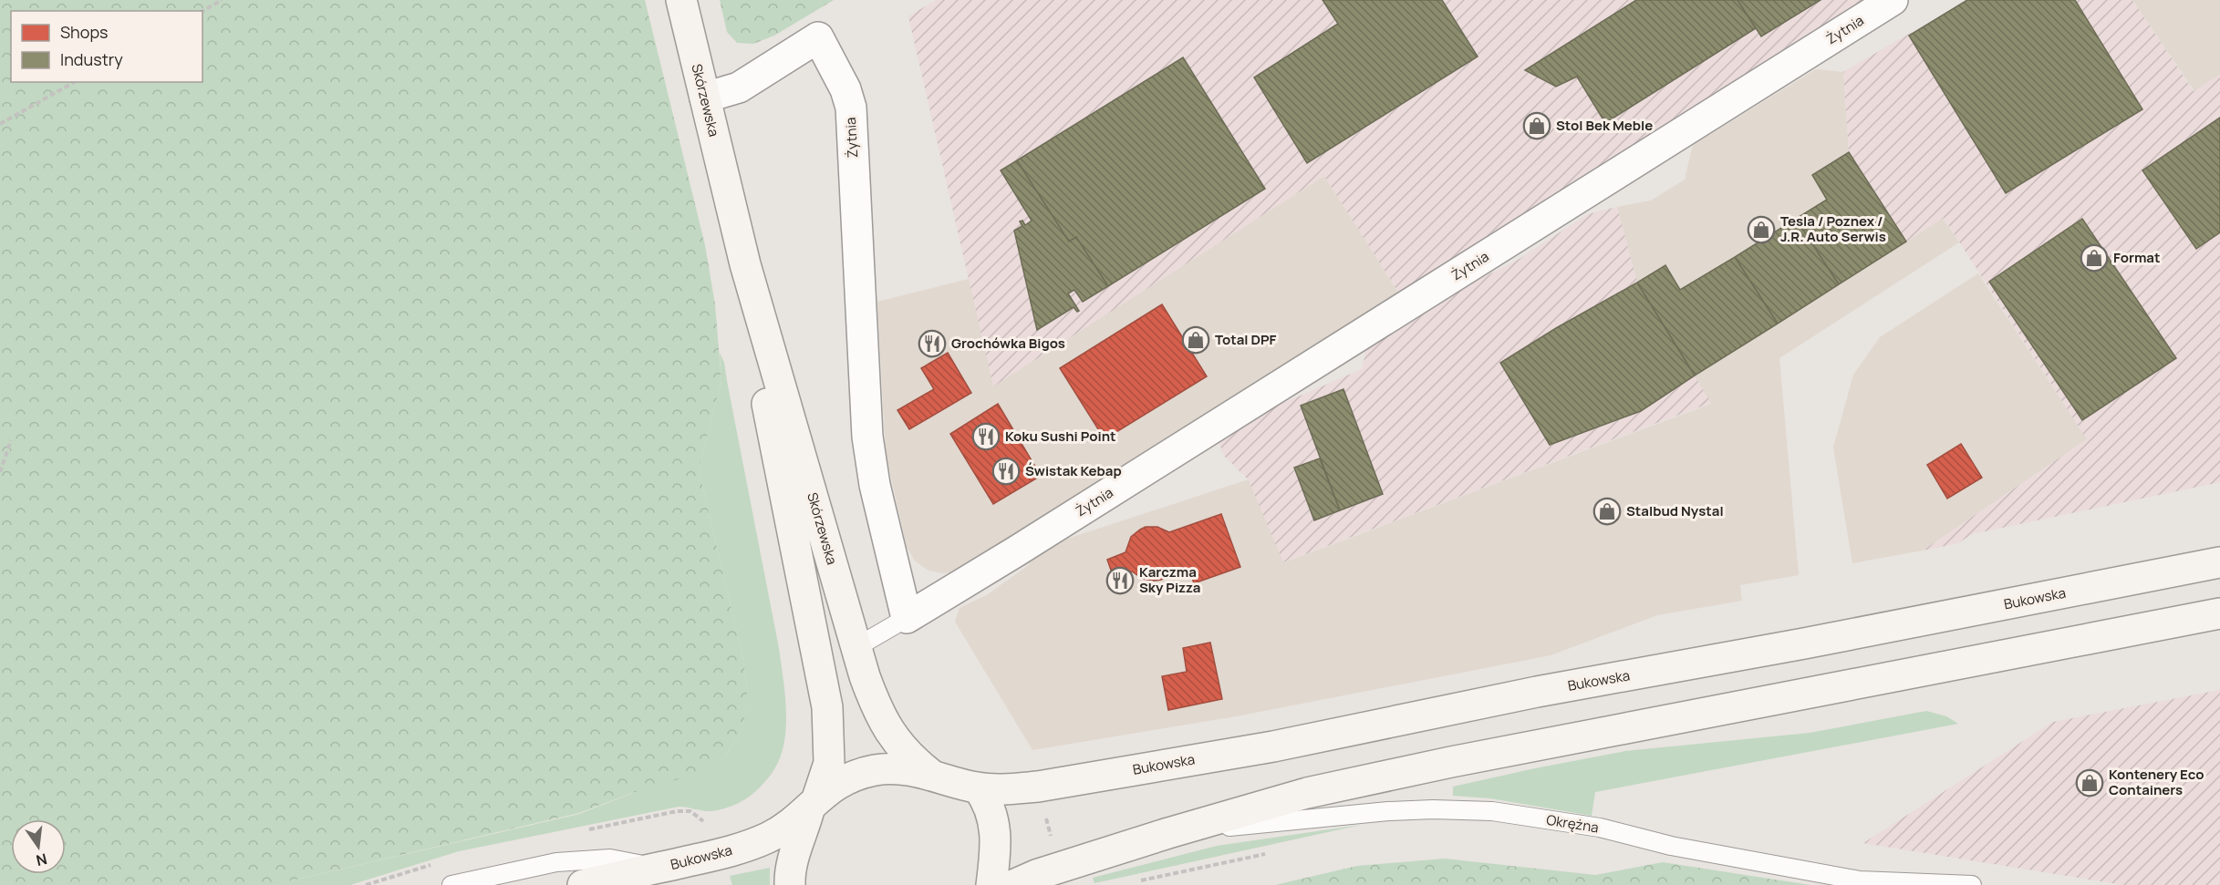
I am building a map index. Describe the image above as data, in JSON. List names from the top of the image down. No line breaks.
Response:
{"streets":{"main road":["Skórzewska","Bukowska"],"street":["Żytnia"],"lane":["Okrężna"]},"crossings":[["Żytnia","Skórzewska"],["Skórzewska","Bukowska"]],"places":{"shop":["Stol Bek Meble","Tesla / Poznex / J.R. Auto Serwis","Format","Total DPF","Stalbud Nystal","Kontenery Eco Containers"],"restaurant":["Grochówka Bigos","Koku Sushi Point","Świstak Kebap","Karczma Sky Pizza"]},"legend":["Shops","Industry"],"north":"bottom"}
